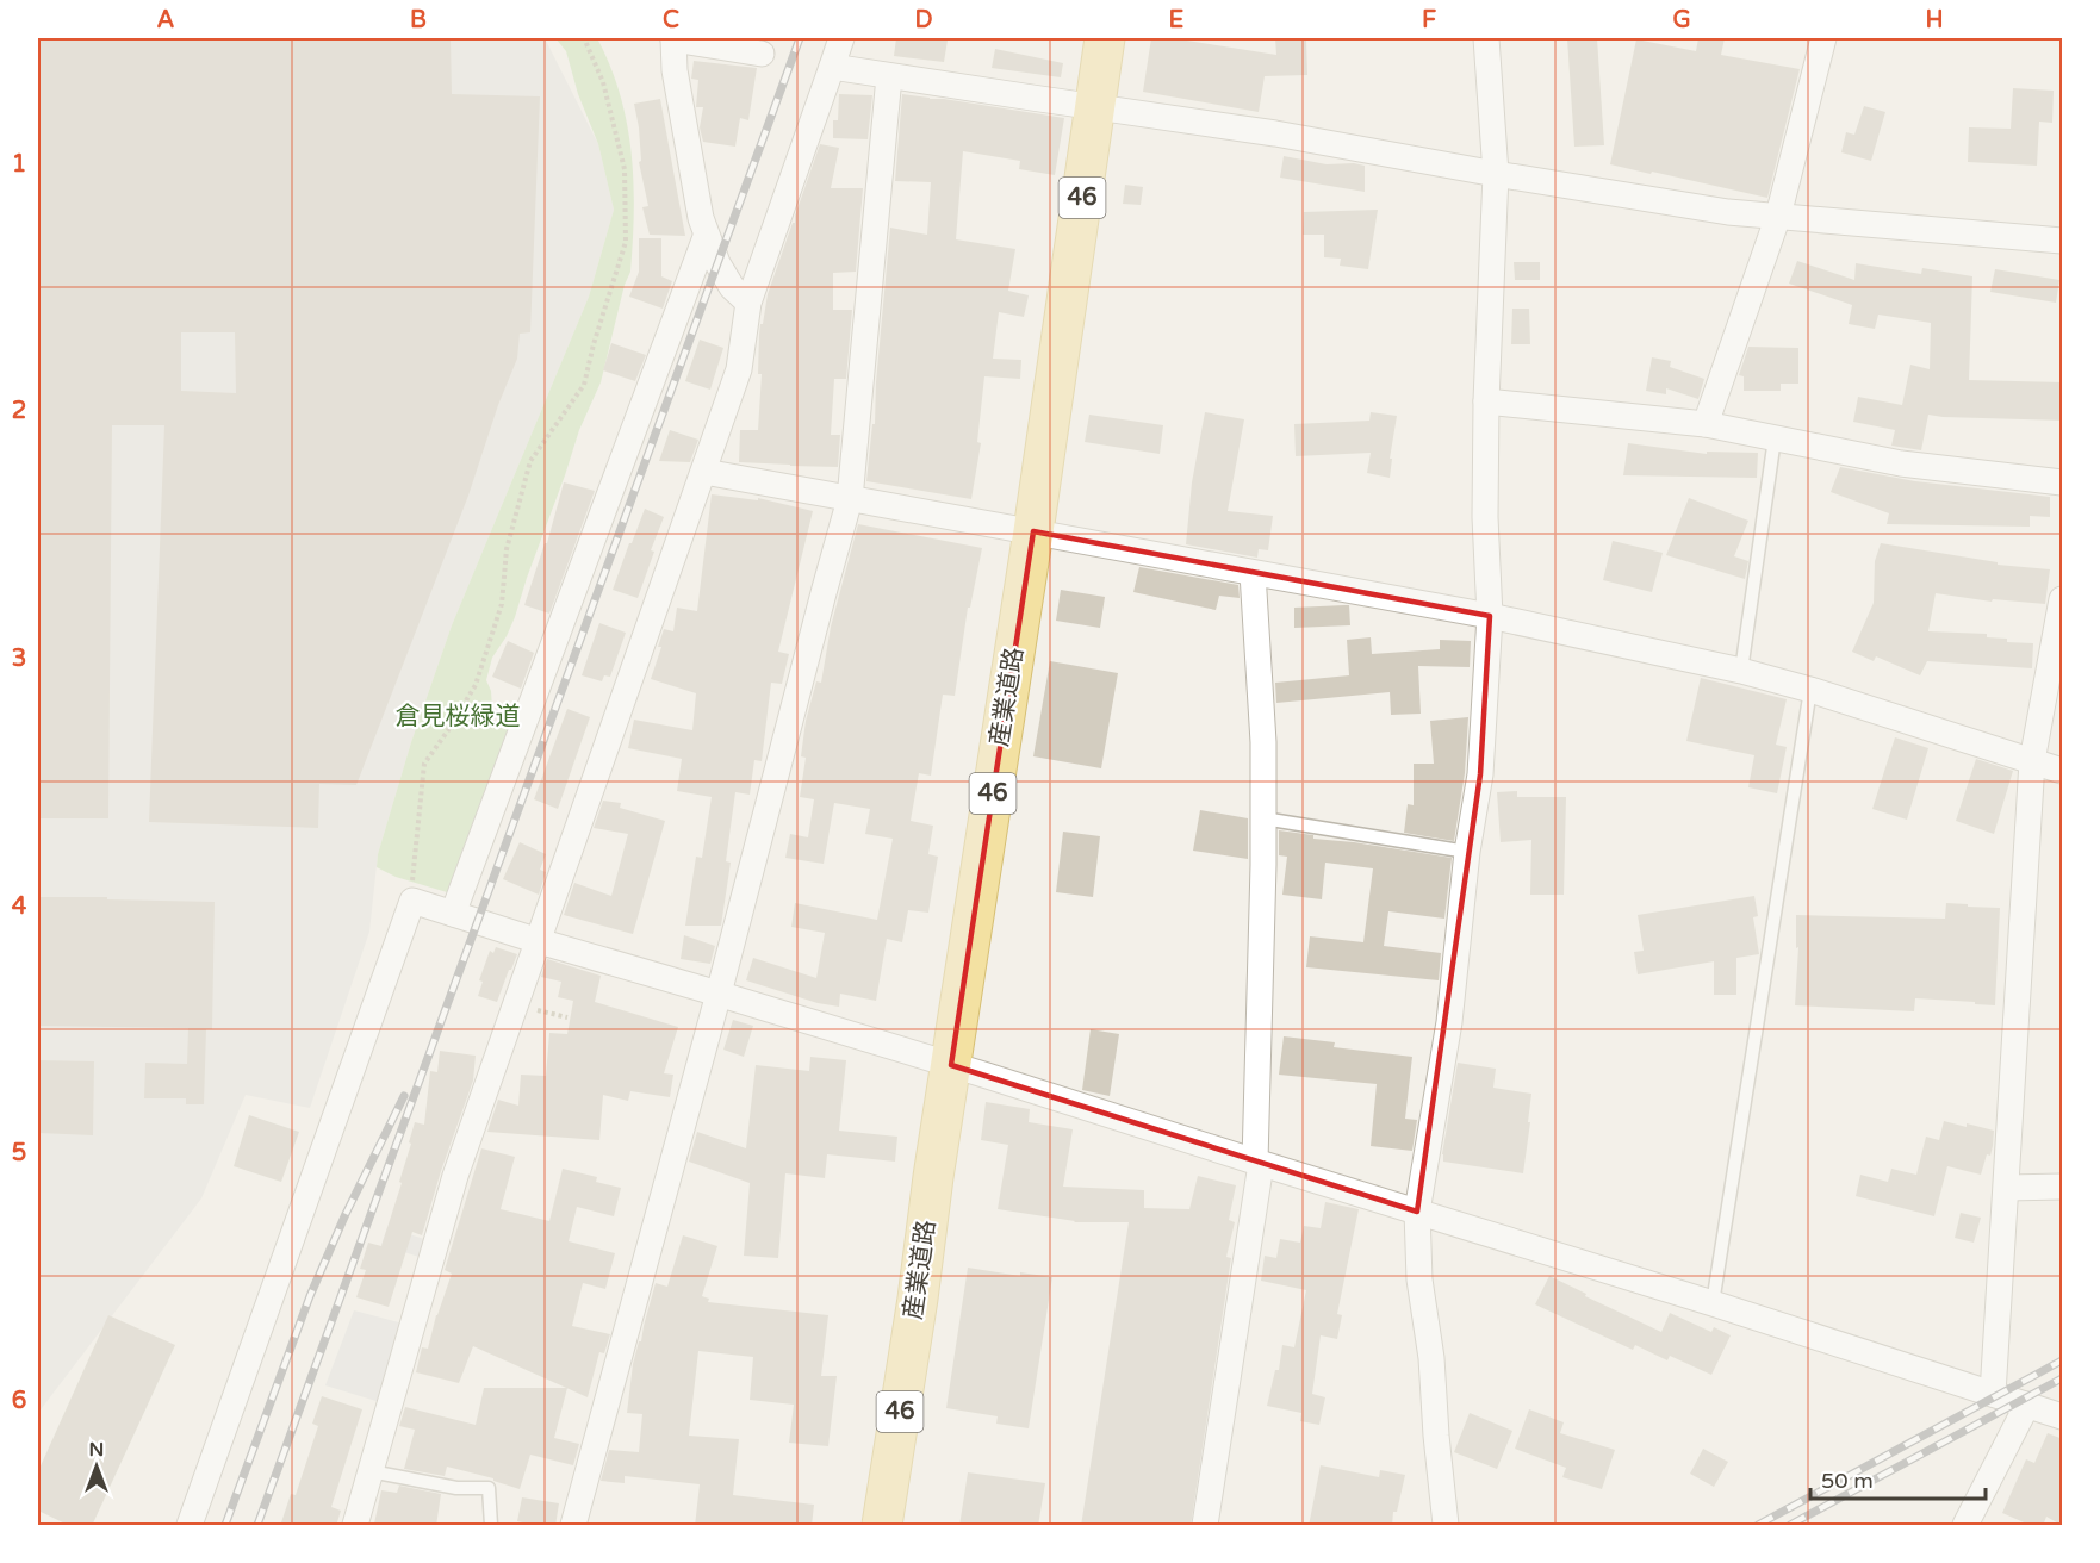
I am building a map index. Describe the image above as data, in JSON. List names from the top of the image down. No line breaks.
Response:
{"streets":{"main road":["46","産業道路"]},"parks":["倉見桜緑道"],"scale_bar":"50 m","north":"top","grid":{"columns":["A","B","C","D","E","F","G","H"],"rows":["1","2","3","4","5","6"]}}
